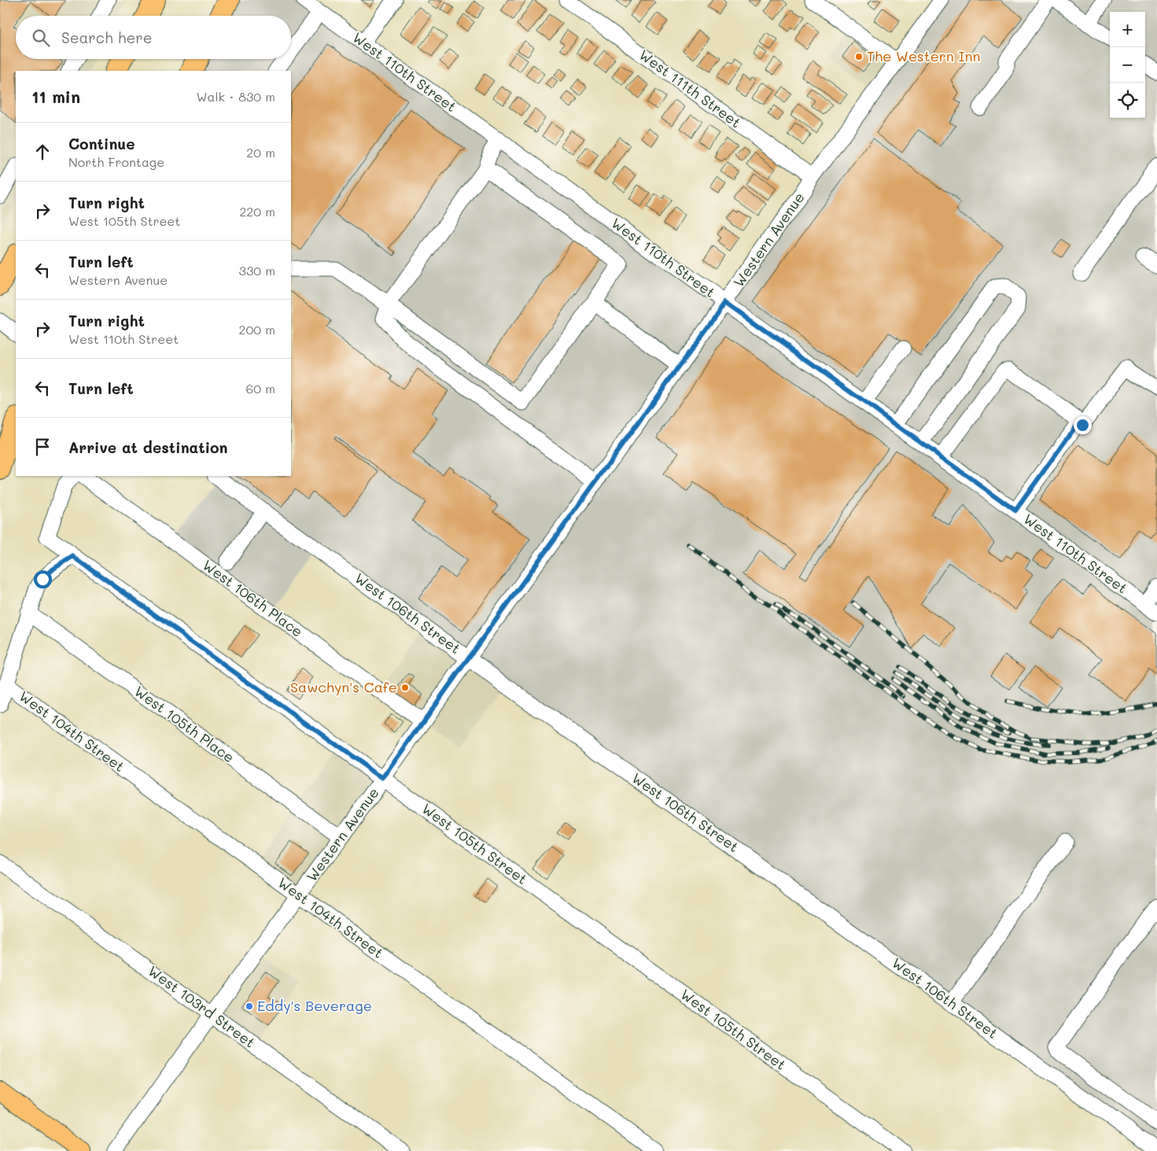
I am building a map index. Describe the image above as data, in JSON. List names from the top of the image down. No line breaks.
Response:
{"streets":{"street":["West 110th Street","West 111th Street","Western Avenue","West 106th Place","West 106th Street","West 105th Place","West 104th Street","West 105th Street","West 103rd Street"]},"crossings":[["West 110th Street","Western Avenue"],["West 111th Street","Western Avenue"],["Western Avenue","West 106th Place"],["Western Avenue","West 106th Street"],["Western Avenue","West 105th Place"],["Western Avenue","West 104th Street"],["Western Avenue","West 105th Street"],["Western Avenue","West 103rd Street"]],"places":["The Western Inn","Sawchyn's Cafe","Eddy's Beverage"],"page":{"map_buttons":["+","−"],"search":"Search here","heading":["11 min","Walk · 830 m"],"list":[["Continue","North Frontage","20 m"],["Turn right","West 105th Street","220 m"],["Turn left","Western Avenue","330 m"],["Turn right","West 110th Street","200 m"],["Turn left","60 m"],"Arrive at destination"]}}
